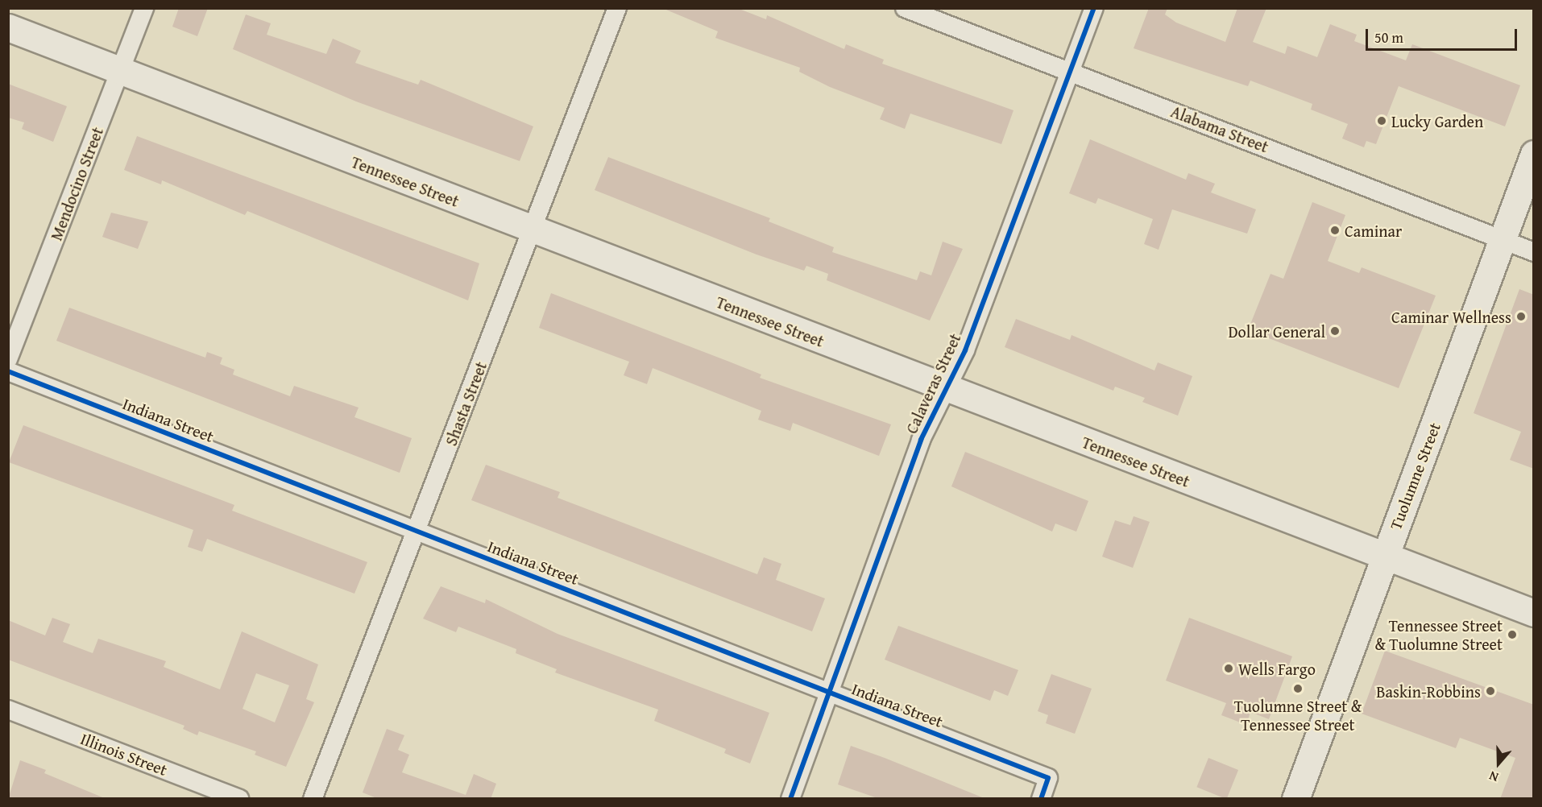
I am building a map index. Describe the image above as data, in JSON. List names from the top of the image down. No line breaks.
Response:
{"streets":{"main road":["Tennessee Street","Tuolumne Street"],"street":["Alabama Street","Mendocino Street","Calaveras Street","Shasta Street","Indiana Street","Illinois Street"]},"crossings":[["Alabama Street","Calaveras Street"],["Alabama Street","Tuolumne Street"],["Tennessee Street","Mendocino Street"],["Tennessee Street","Calaveras Street"],["Tennessee Street","Shasta Street"],["Tennessee Street","Tuolumne Street"],["Calaveras Street","Indiana Street"],["Shasta Street","Indiana Street"]],"places":["Lucky Garden","Caminar","Caminar Wellness","Dollar General","Tennessee Street & Tuolumne Street","Wells Fargo","Tuolumne Street & Tennessee Street","Baskin-Robbins"],"scale_bar":"50 m","north":"bottom"}
